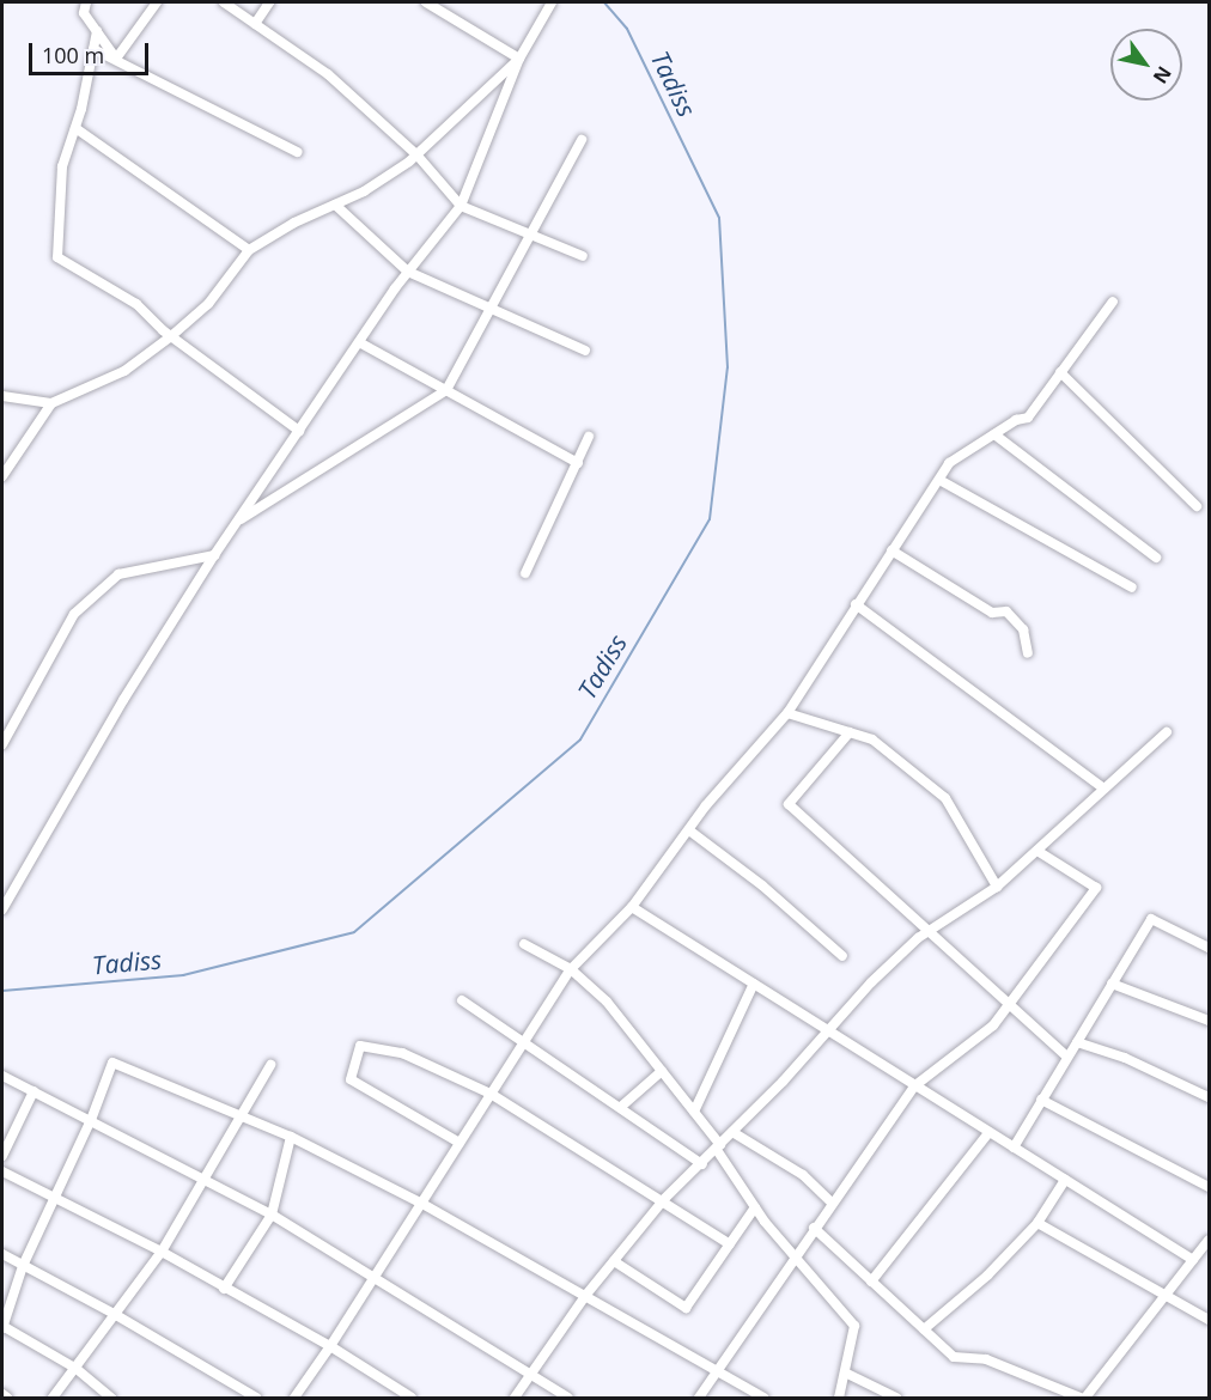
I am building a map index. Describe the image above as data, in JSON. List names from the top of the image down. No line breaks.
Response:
{"water":["Tadiss"],"scale_bar":"100 m","north":"bottom right"}
